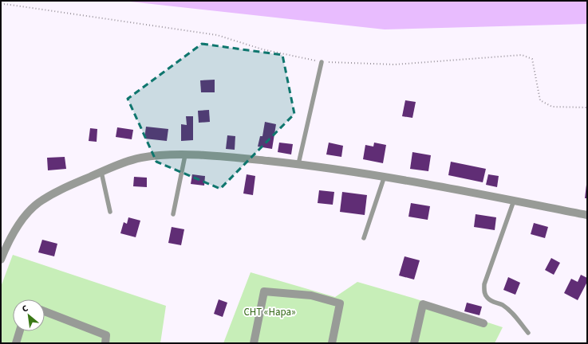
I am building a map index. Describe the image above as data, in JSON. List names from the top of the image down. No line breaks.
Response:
{"parks":["СНТ «Нара»"],"north":"top left"}
